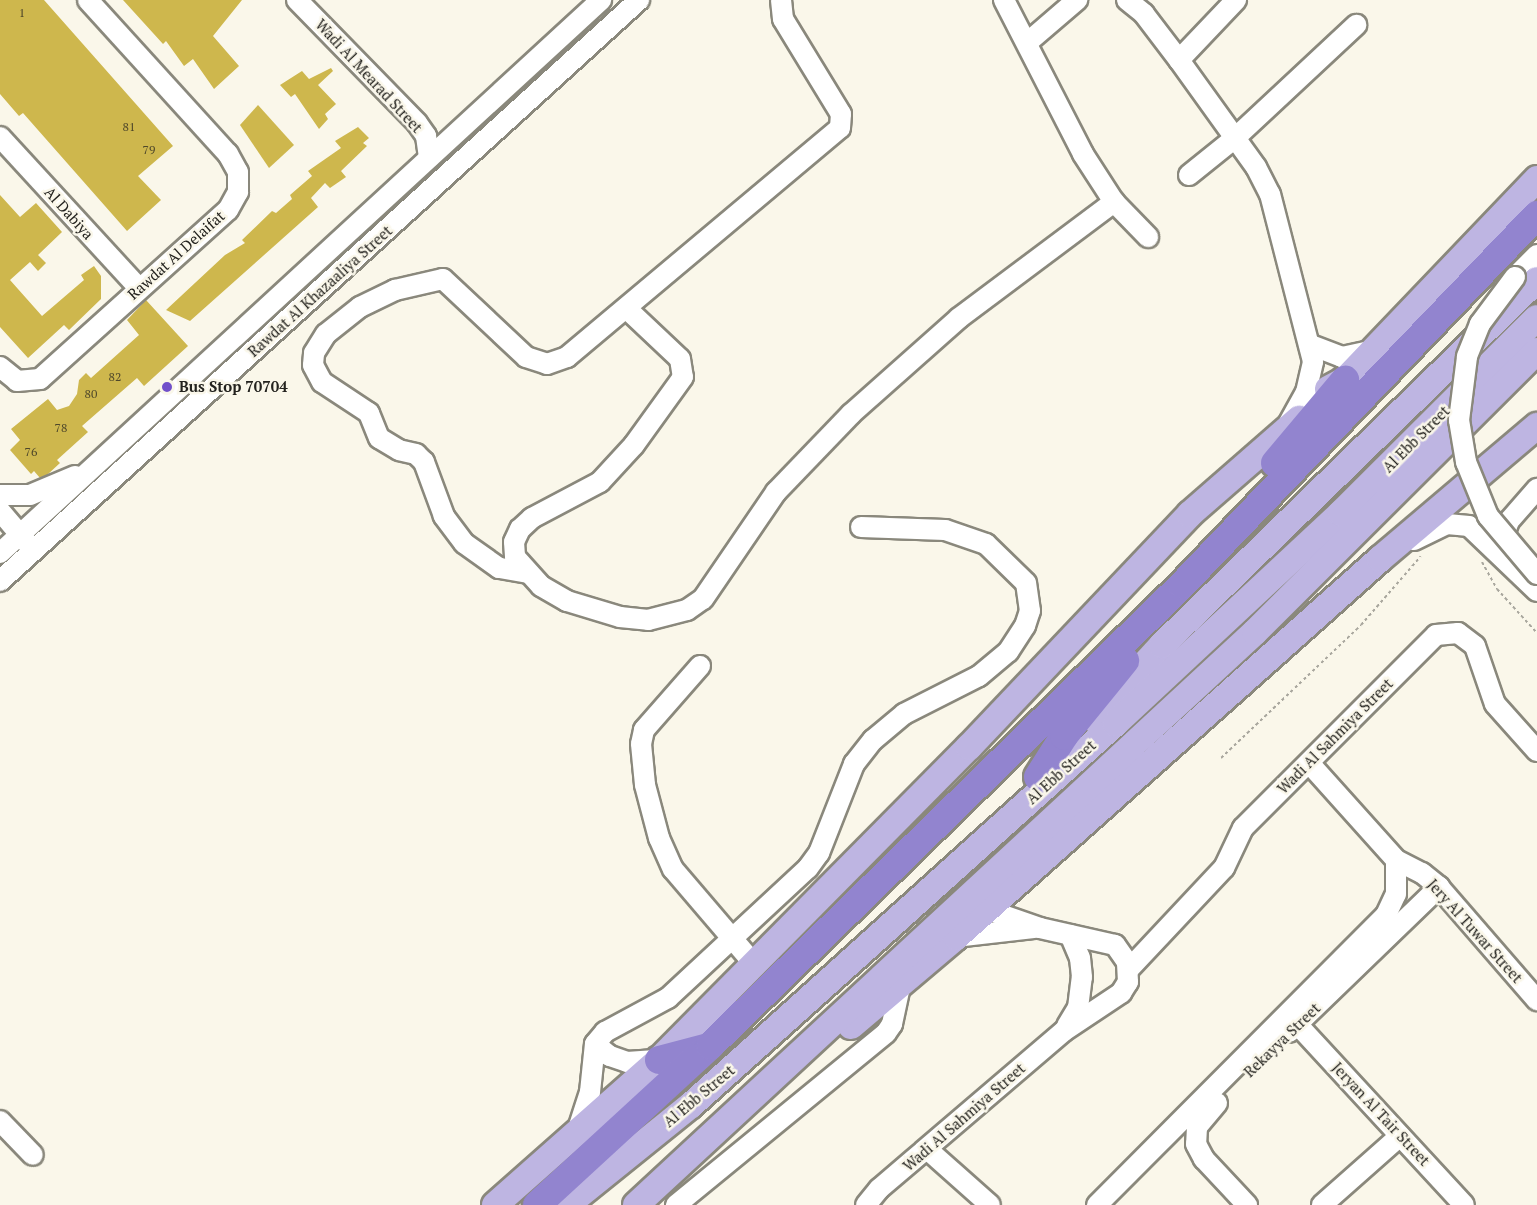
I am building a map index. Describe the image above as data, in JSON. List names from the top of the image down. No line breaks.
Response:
{"streets":{"main road":["Al Ebb Street"],"street":["Wadi Al Mearad Street","Al Dabiya","Rawdat Al Delaifat","Rawdat Al Khazaaliya Street","Wadi Al Sahmiya Street","Jery Al Tuwar Street","Rekayya Street","Jeryan Al Tair Street"]},"crossings":[["Wadi Al Mearad Street","Rawdat Al Khazaaliya Street"],["Al Dabiya","Rawdat Al Delaifat"],["Wadi Al Sahmiya Street","Jery Al Tuwar Street"],["Jery Al Tuwar Street","Rekayya Street"],["Rekayya Street","Jeryan Al Tair Street"]],"places":["Bus Stop 70704"],"house_numbers":["1","81","79","82","80","78","76"]}
